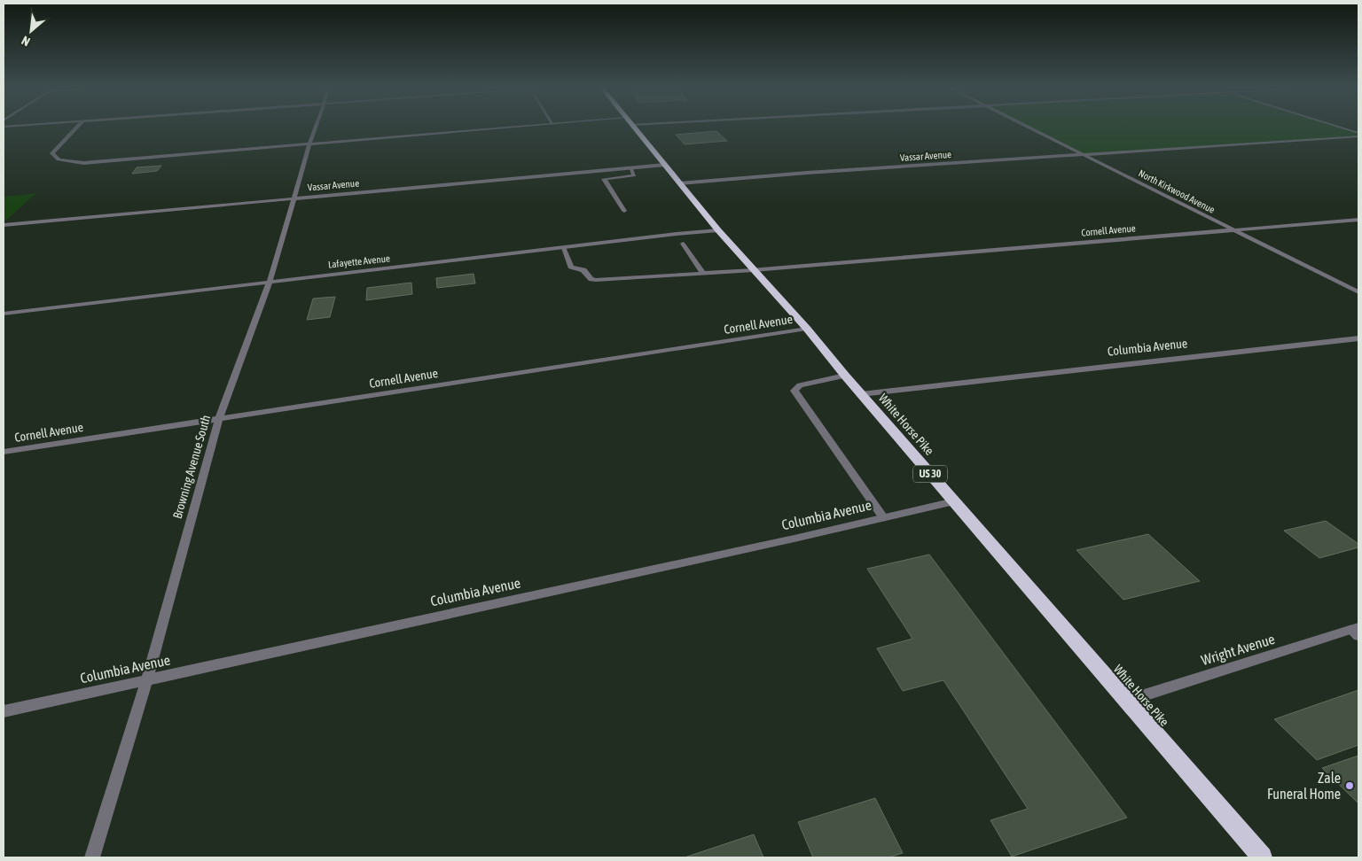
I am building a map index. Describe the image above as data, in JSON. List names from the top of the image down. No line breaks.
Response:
{"streets":{"highway":["White Horse Pike","US 30"],"street":["Vassar Avenue","North Kirkwood Avenue","Cornell Avenue","Lafayette Avenue","Columbia Avenue","Browning Avenue South","Wright Avenue"]},"crossings":[["Vassar Avenue","North Kirkwood Avenue"],["Vassar Avenue","White Horse Pike"],["Vassar Avenue","Browning Avenue South"],["North Kirkwood Avenue","Cornell Avenue"],["Cornell Avenue","Lafayette Avenue"],["Cornell Avenue","White Horse Pike"],["Cornell Avenue","Browning Avenue South"],["Lafayette Avenue","White Horse Pike"],["Lafayette Avenue","Browning Avenue South"],["Columbia Avenue","White Horse Pike"],["Columbia Avenue","Browning Avenue South"],["White Horse Pike","Wright Avenue"]],"places":["Zale Funeral Home"],"north":"bottom left"}
